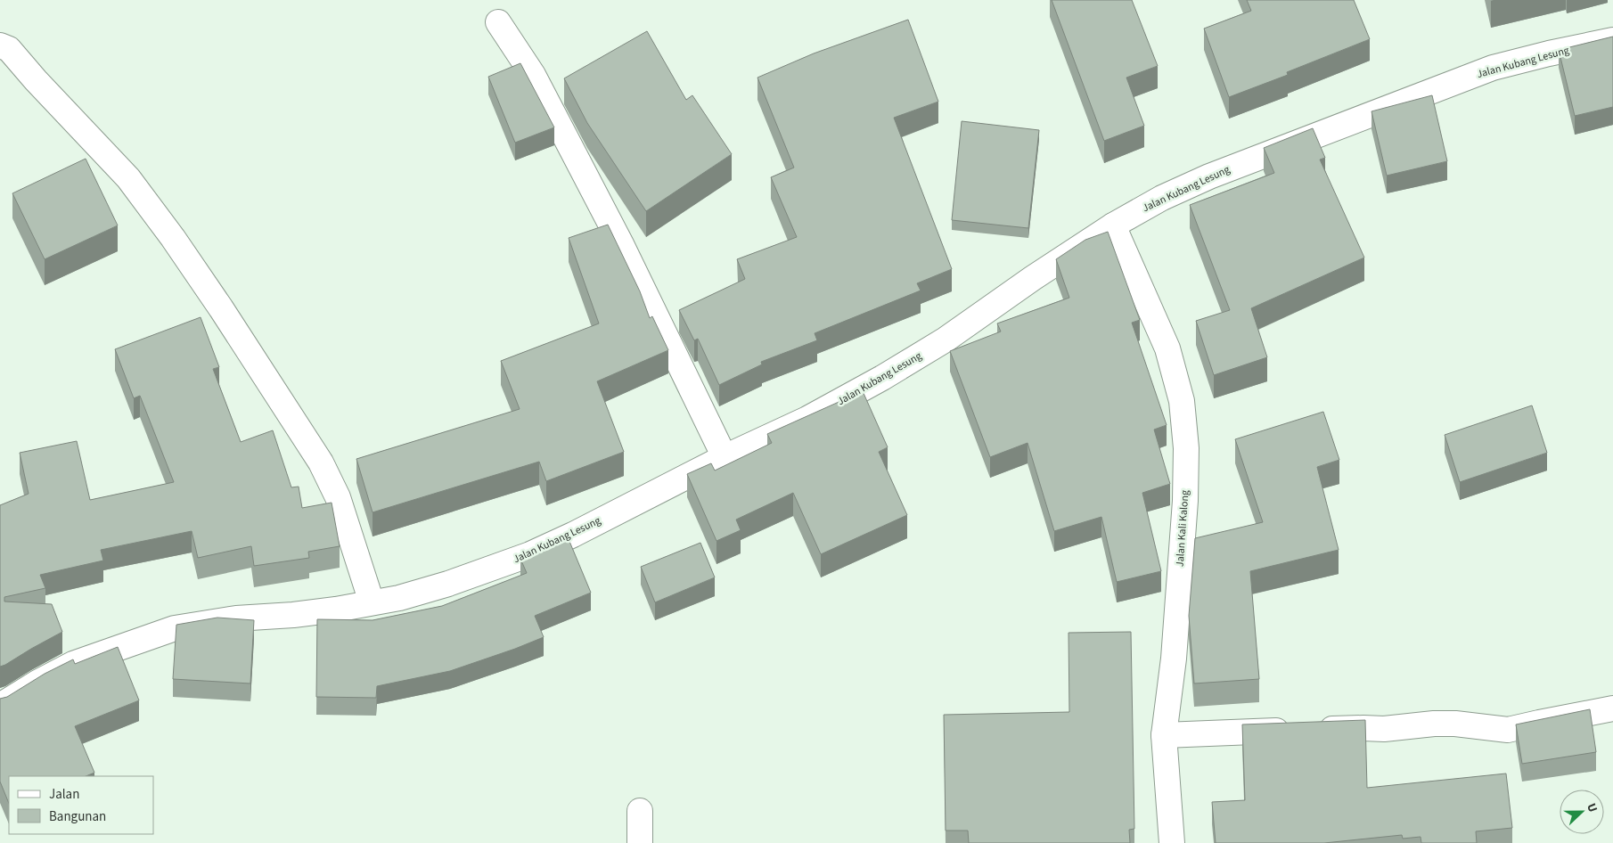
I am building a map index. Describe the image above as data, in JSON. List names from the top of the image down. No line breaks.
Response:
{"streets":{"street":["Jalan Kubang Lesung","Jalan Kali Kalong"]},"crossings":[["Jalan Kubang Lesung","Jalan Kali Kalong"]],"legend":["Jalan","Bangunan"],"north":"right"}
